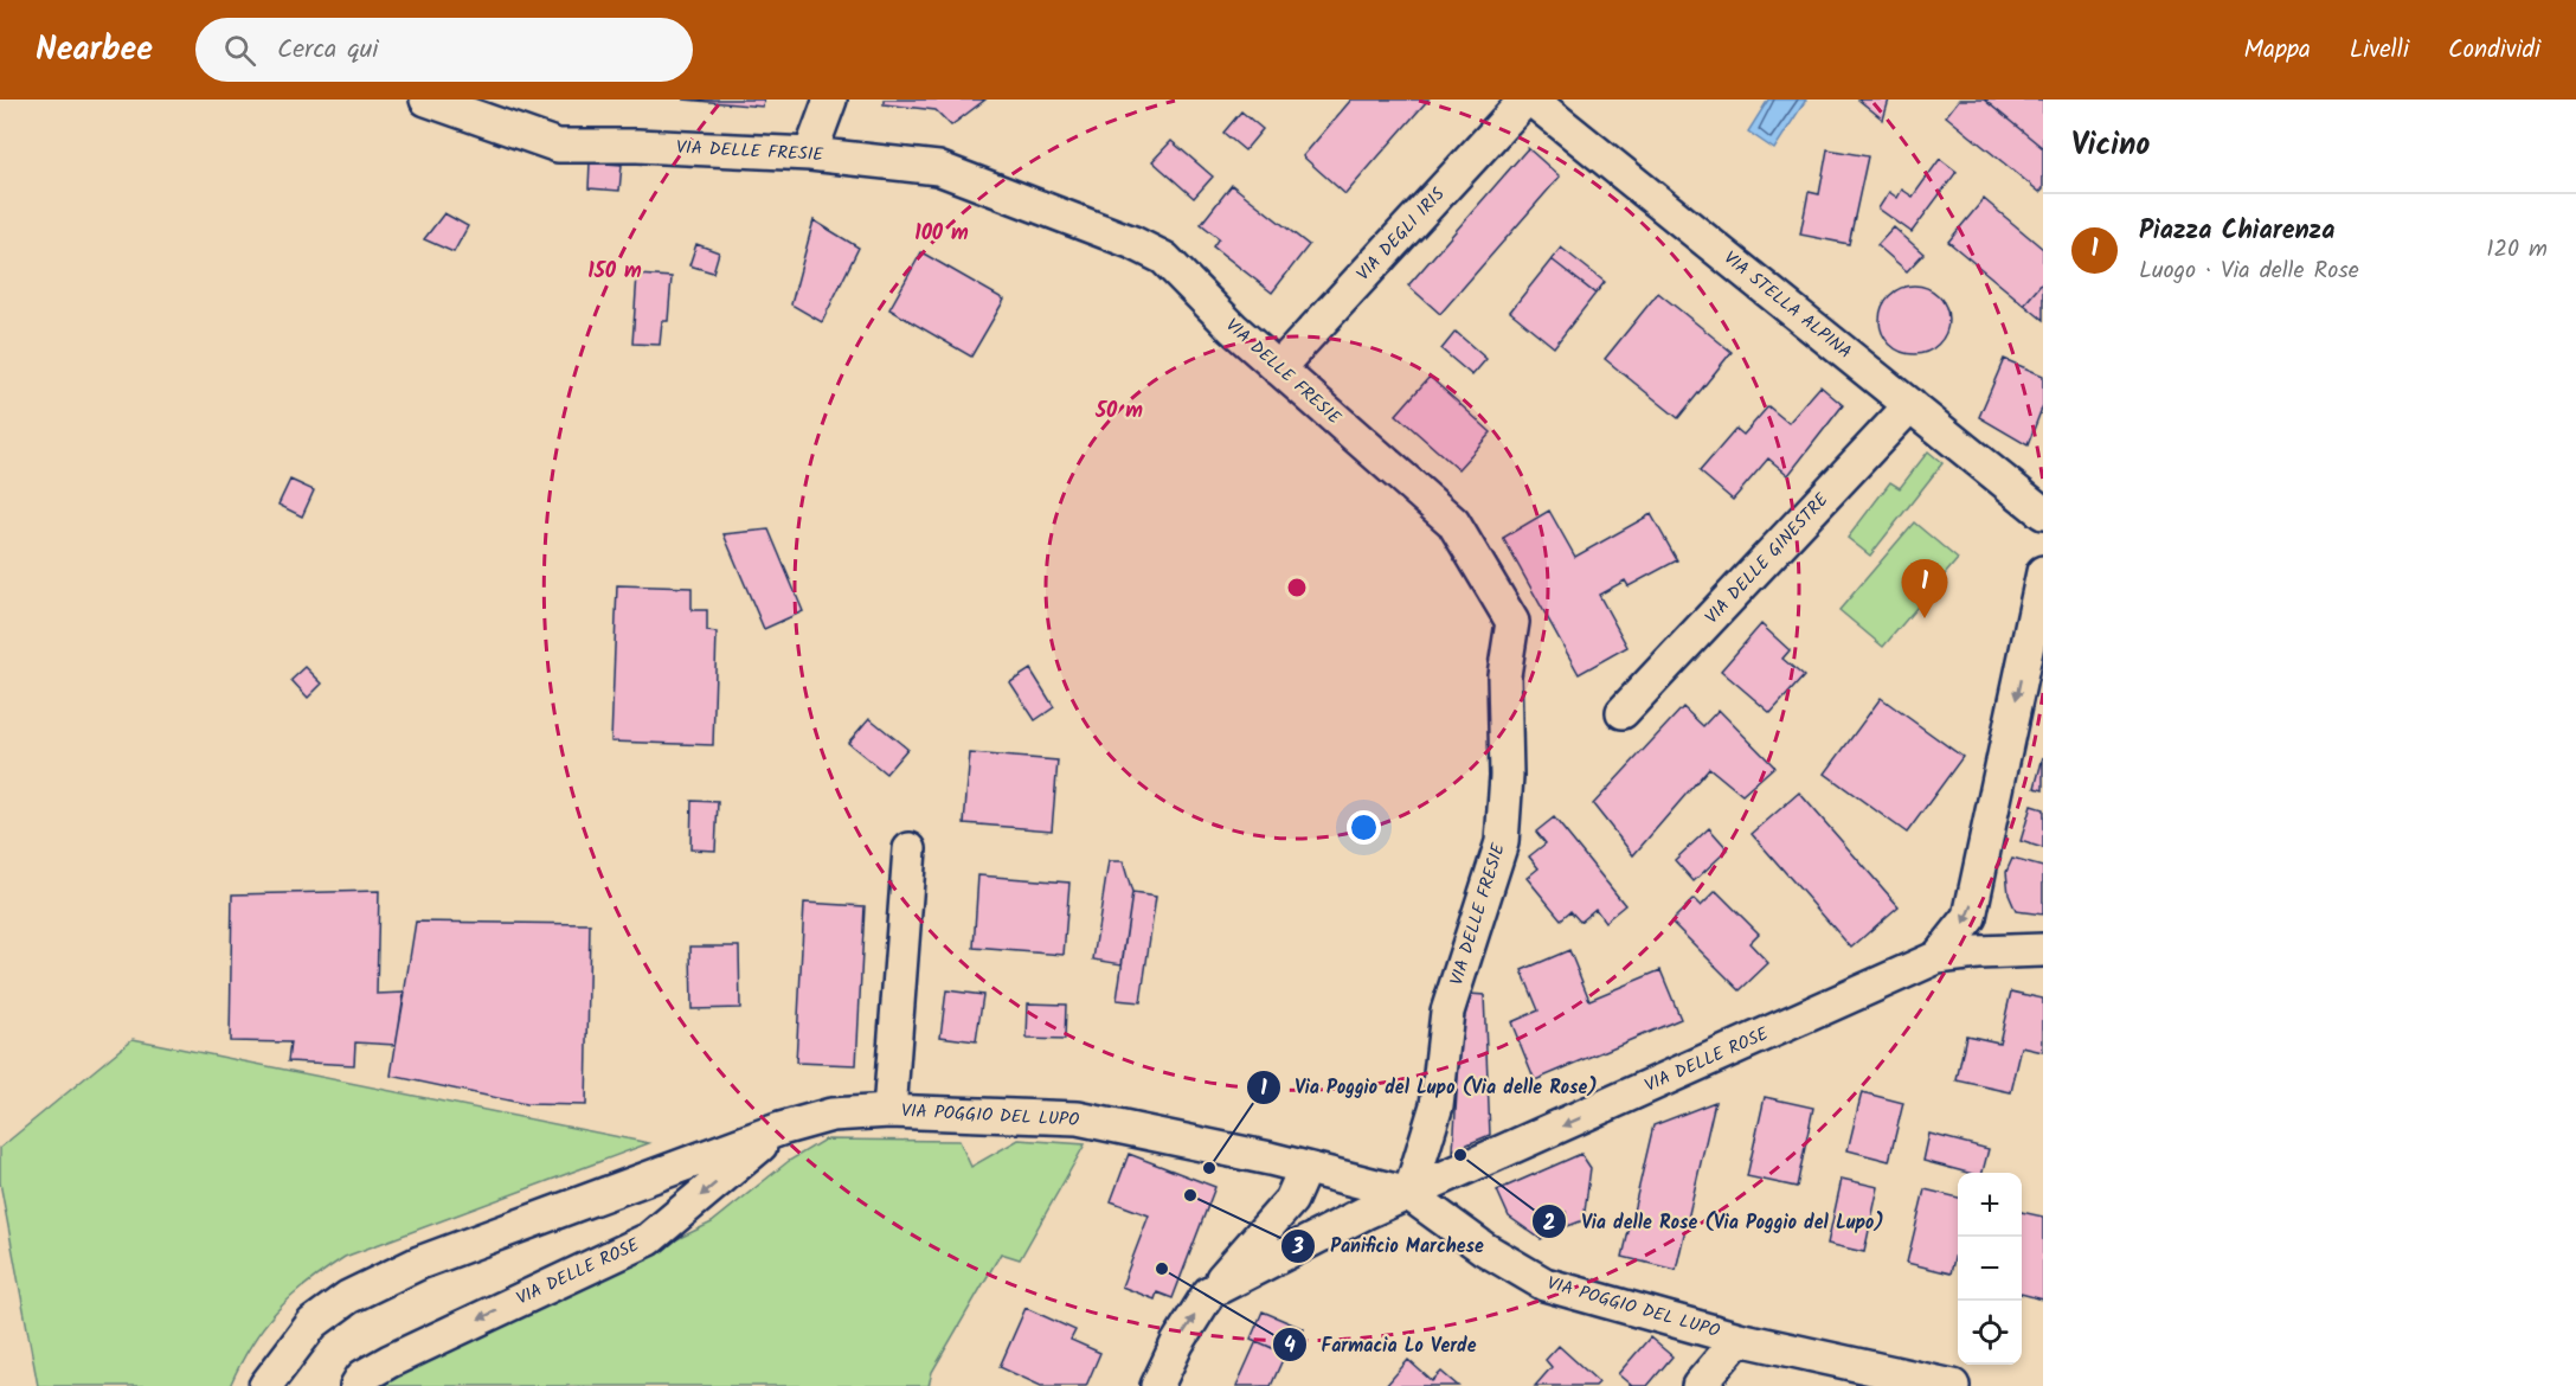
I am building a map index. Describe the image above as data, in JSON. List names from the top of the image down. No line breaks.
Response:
{"streets":{"street":["VIA DELLE FRESIE","VIA DEGLI IRIS","VIA STELLA ALPINA","VIA DELLE GINESTRE","VIA DELLE ROSE","VIA POGGIO DEL LUPO"]},"crossings":[["VIA DELLE FRESIE","VIA DEGLI IRIS"],["VIA DELLE FRESIE","VIA DELLE ROSE"],["VIA DELLE FRESIE","VIA POGGIO DEL LUPO"],["VIA STELLA ALPINA","VIA DELLE GINESTRE"],["VIA DELLE ROSE","VIA POGGIO DEL LUPO"]],"one_way":["VIA DELLE ROSE"],"places":["Via delle Rose (Via Poggio del Lupo)","Via Poggio del Lupo (Via delle Rose)","Panificio Marchese","Farmacia Lo Verde"],"page":{"header":"Nearbee","search":"Cerca qui","nav":["Mappa","Livelli","Condividi"],"heading":"Vicino","list":[{"mark":"1","name":"Piazza Chiarenza","note":"Luogo · Via delle Rose","value":"120 m"}],"pins":"1","map_buttons":["+","−"]},"rings":["100 m","150 m","50 m"]}
